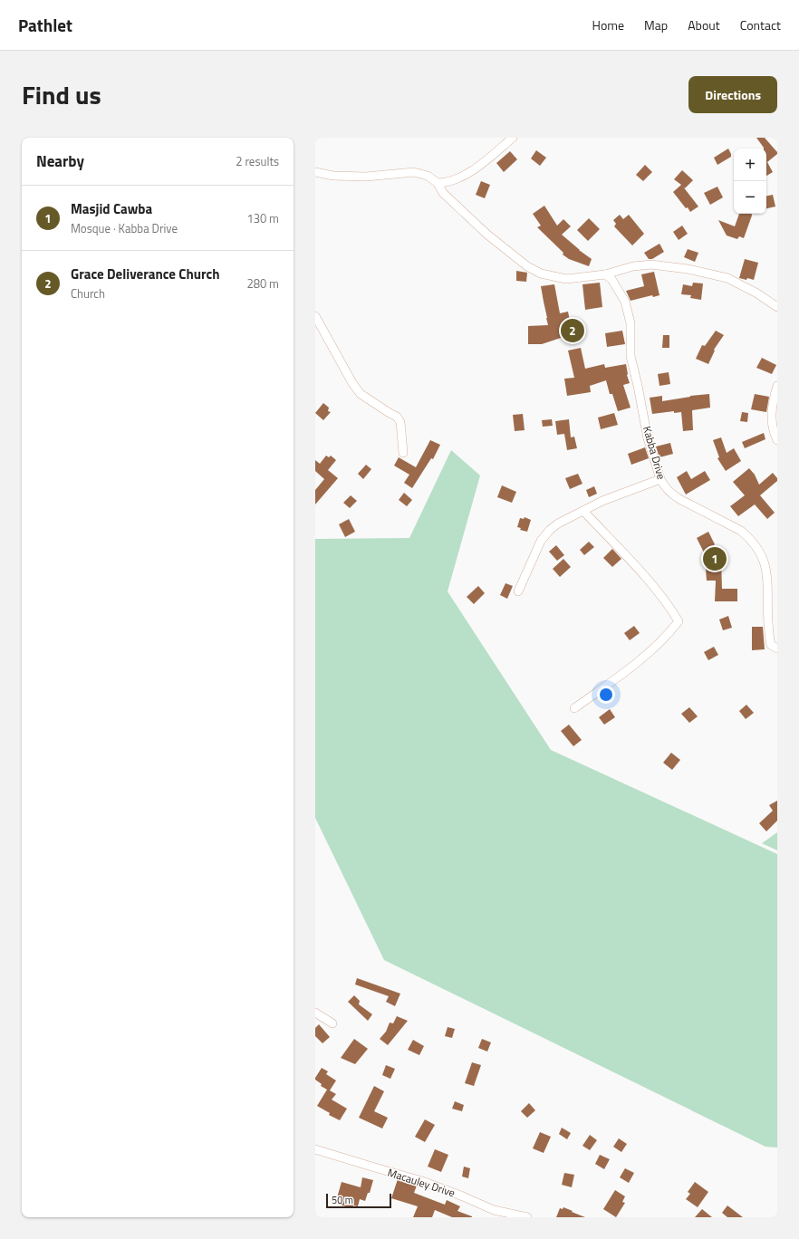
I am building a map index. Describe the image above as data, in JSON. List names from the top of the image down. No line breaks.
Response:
{"streets":{"street":["Kabba Drive","Macauley Drive"]},"scale_bar":"50 m","page":{"header":"Pathlet","nav":["Home","Map","About","Contact"],"title":"Find us","buttons":"Directions","heading":["Nearby","2 results"],"map_buttons":["+","−"],"list":[{"mark":"1","name":"Masjid Cawba","note":"Mosque · Kabba Drive","value":"130 m"},{"mark":"2","name":"Grace Deliverance Church","note":"Church","value":"280 m"}],"pins":["2","1"],"scale":"50 m"}}
